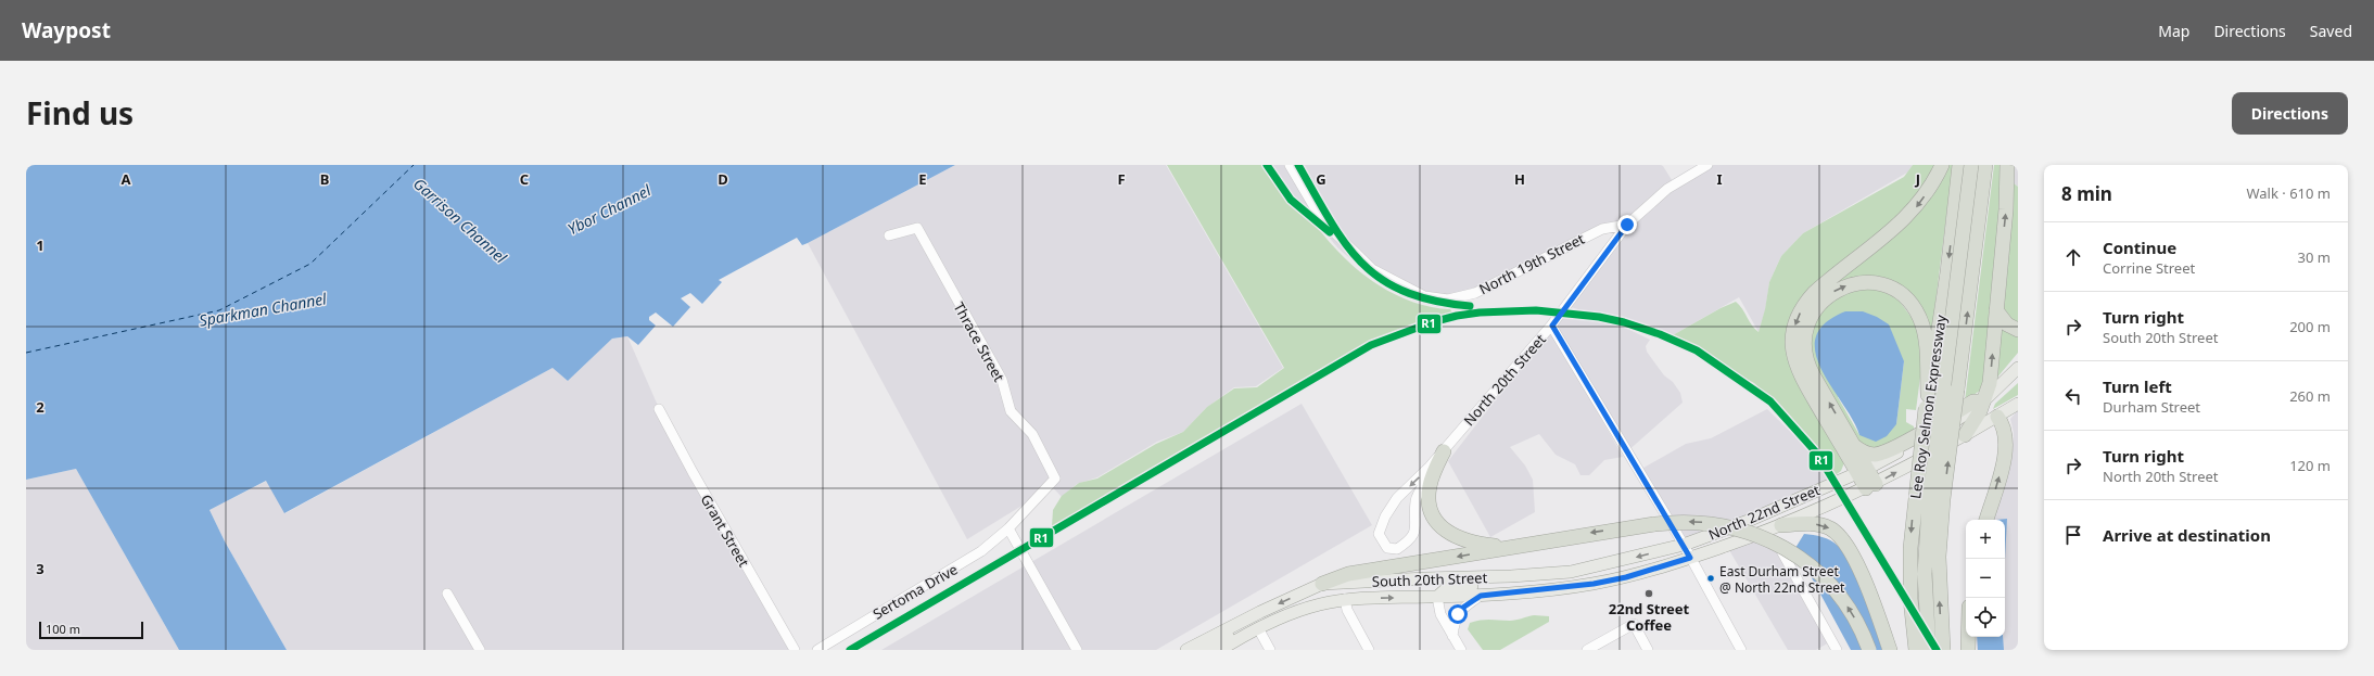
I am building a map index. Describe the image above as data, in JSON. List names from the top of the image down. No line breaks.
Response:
{"streets":{"highway":["Lee Roy Selmon Expressway"],"main road":["North 22nd Street","South 20th Street"],"street":["North 19th Street","Thrace Street","North 20th Street","Grant Street","Sertoma Drive"]},"crossings":[["North 19th Street","North 20th Street"],["Thrace Street","Sertoma Drive"],["North 22nd Street","South 20th Street"]],"water":["Ybor Channel","Garrison Channel","Sparkman Channel"],"places":["East Durham Street @ North 22nd Street","22nd Street Coffee"],"lines":["transit line R1"],"scale_bar":"100 m","page":{"header":"Waypost","nav":["Map","Directions","Saved"],"title":"Find us","buttons":"Directions","heading":["8 min","Walk · 610 m"],"list":[["Continue","Corrine Street","30 m"],["Turn right","South 20th Street","200 m"],["Turn left","Durham Street","260 m"],["Turn right","North 20th Street","120 m"],"Arrive at destination"],"map_buttons":["+","−"],"scale":"100 m"},"grid":{"columns":["A","B","C","D","E","F","G","H","I","J"],"rows":["1","2","3"]}}
